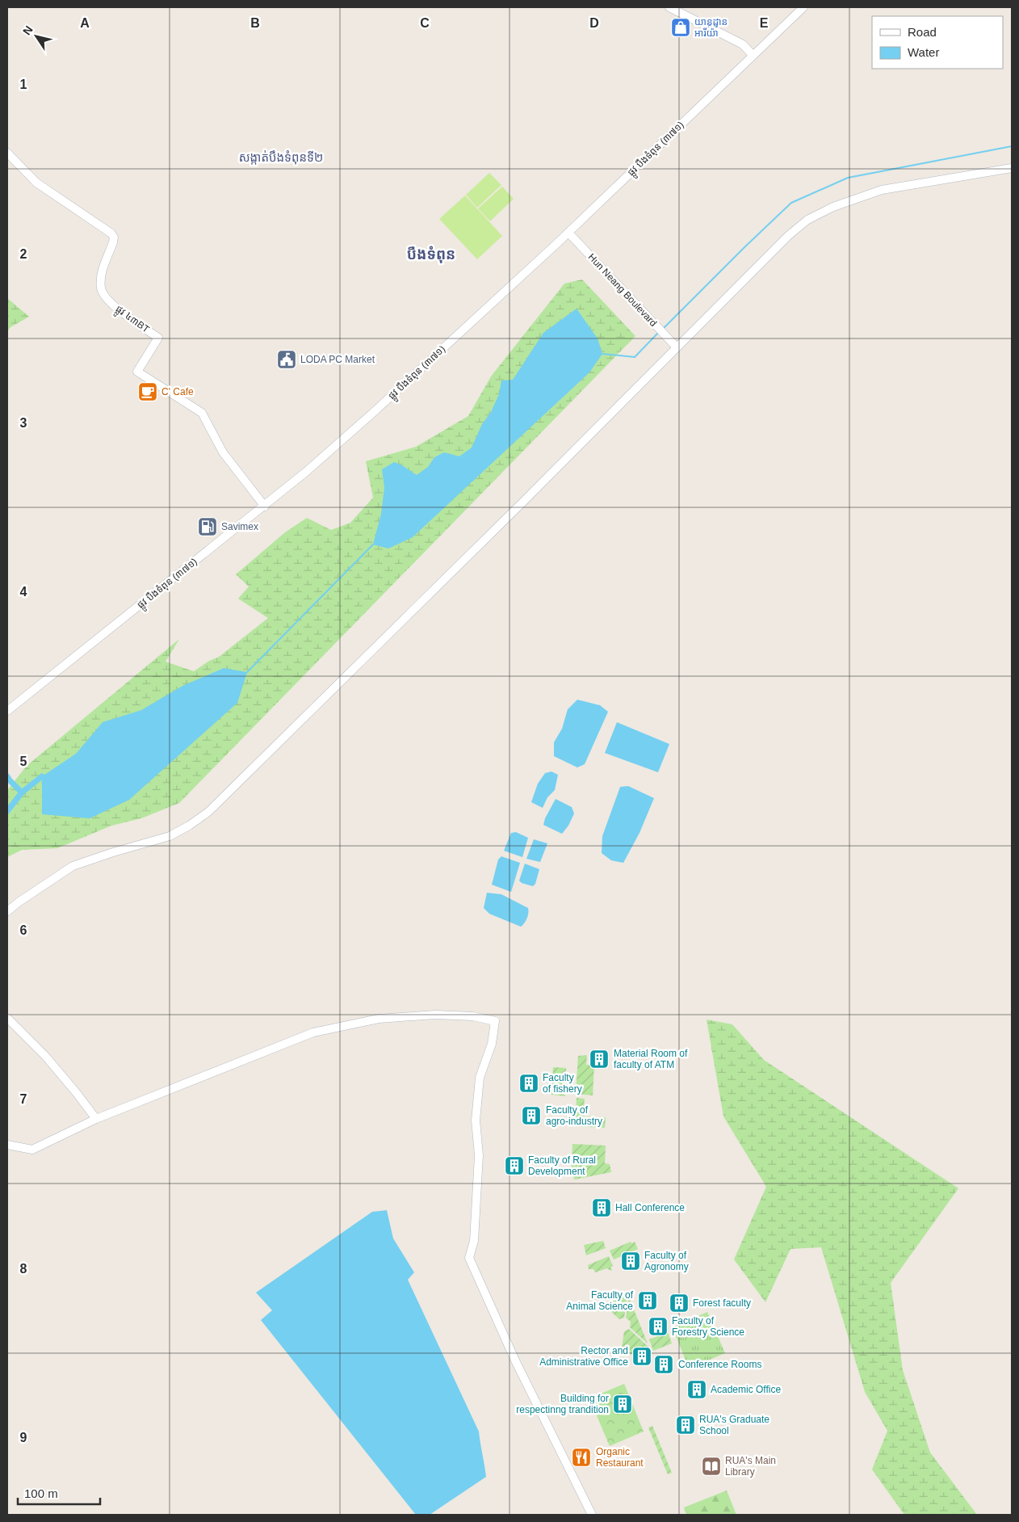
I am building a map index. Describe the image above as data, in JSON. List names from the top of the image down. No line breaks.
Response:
{"streets":{"street":["ផ្លូវ បឹងទំពុន (៣៧១)","Hun Neang Boulevard","ផ្លូវ ៤៣BT"]},"crossings":[["ផ្លូវ បឹងទំពុន (៣៧១)","Hun Neang Boulevard"],["ផ្លូវ បឹងទំពុន (៣៧១)","ផ្លូវ ៤៣BT"]],"districts":["សង្កាត់បឹងទំពុនទី២","បឹងទំពុន"],"places":{"shop":["យាន្ដដ្ឋាន អារីយ៉ា"],"public building":["LODA PC Market"],"cafe":["C' Cafe"],"fuel station":["Savimex"],"building":["Material Room of faculty of ATM","Faculty of fishery","Faculty of agro-industry","Faculty of Rural Development","Hall Conference","Faculty of Agronomy","Faculty of Animal Science","Forest faculty","Faculty of Forestry Science","Rector and Administrative Office","Conference Rooms","Academic Office","Building for respectinng trandition","RUA's Graduate School"],"restaurant":["Organic Restaurant"],"library":["RUA's Main Library"]},"legend":["Road","Water"],"scale_bar":"100 m","north":"top left","grid":{"columns":["A","B","C","D","E"],"rows":["1","2","3","4","5","6","7","8","9"]}}
